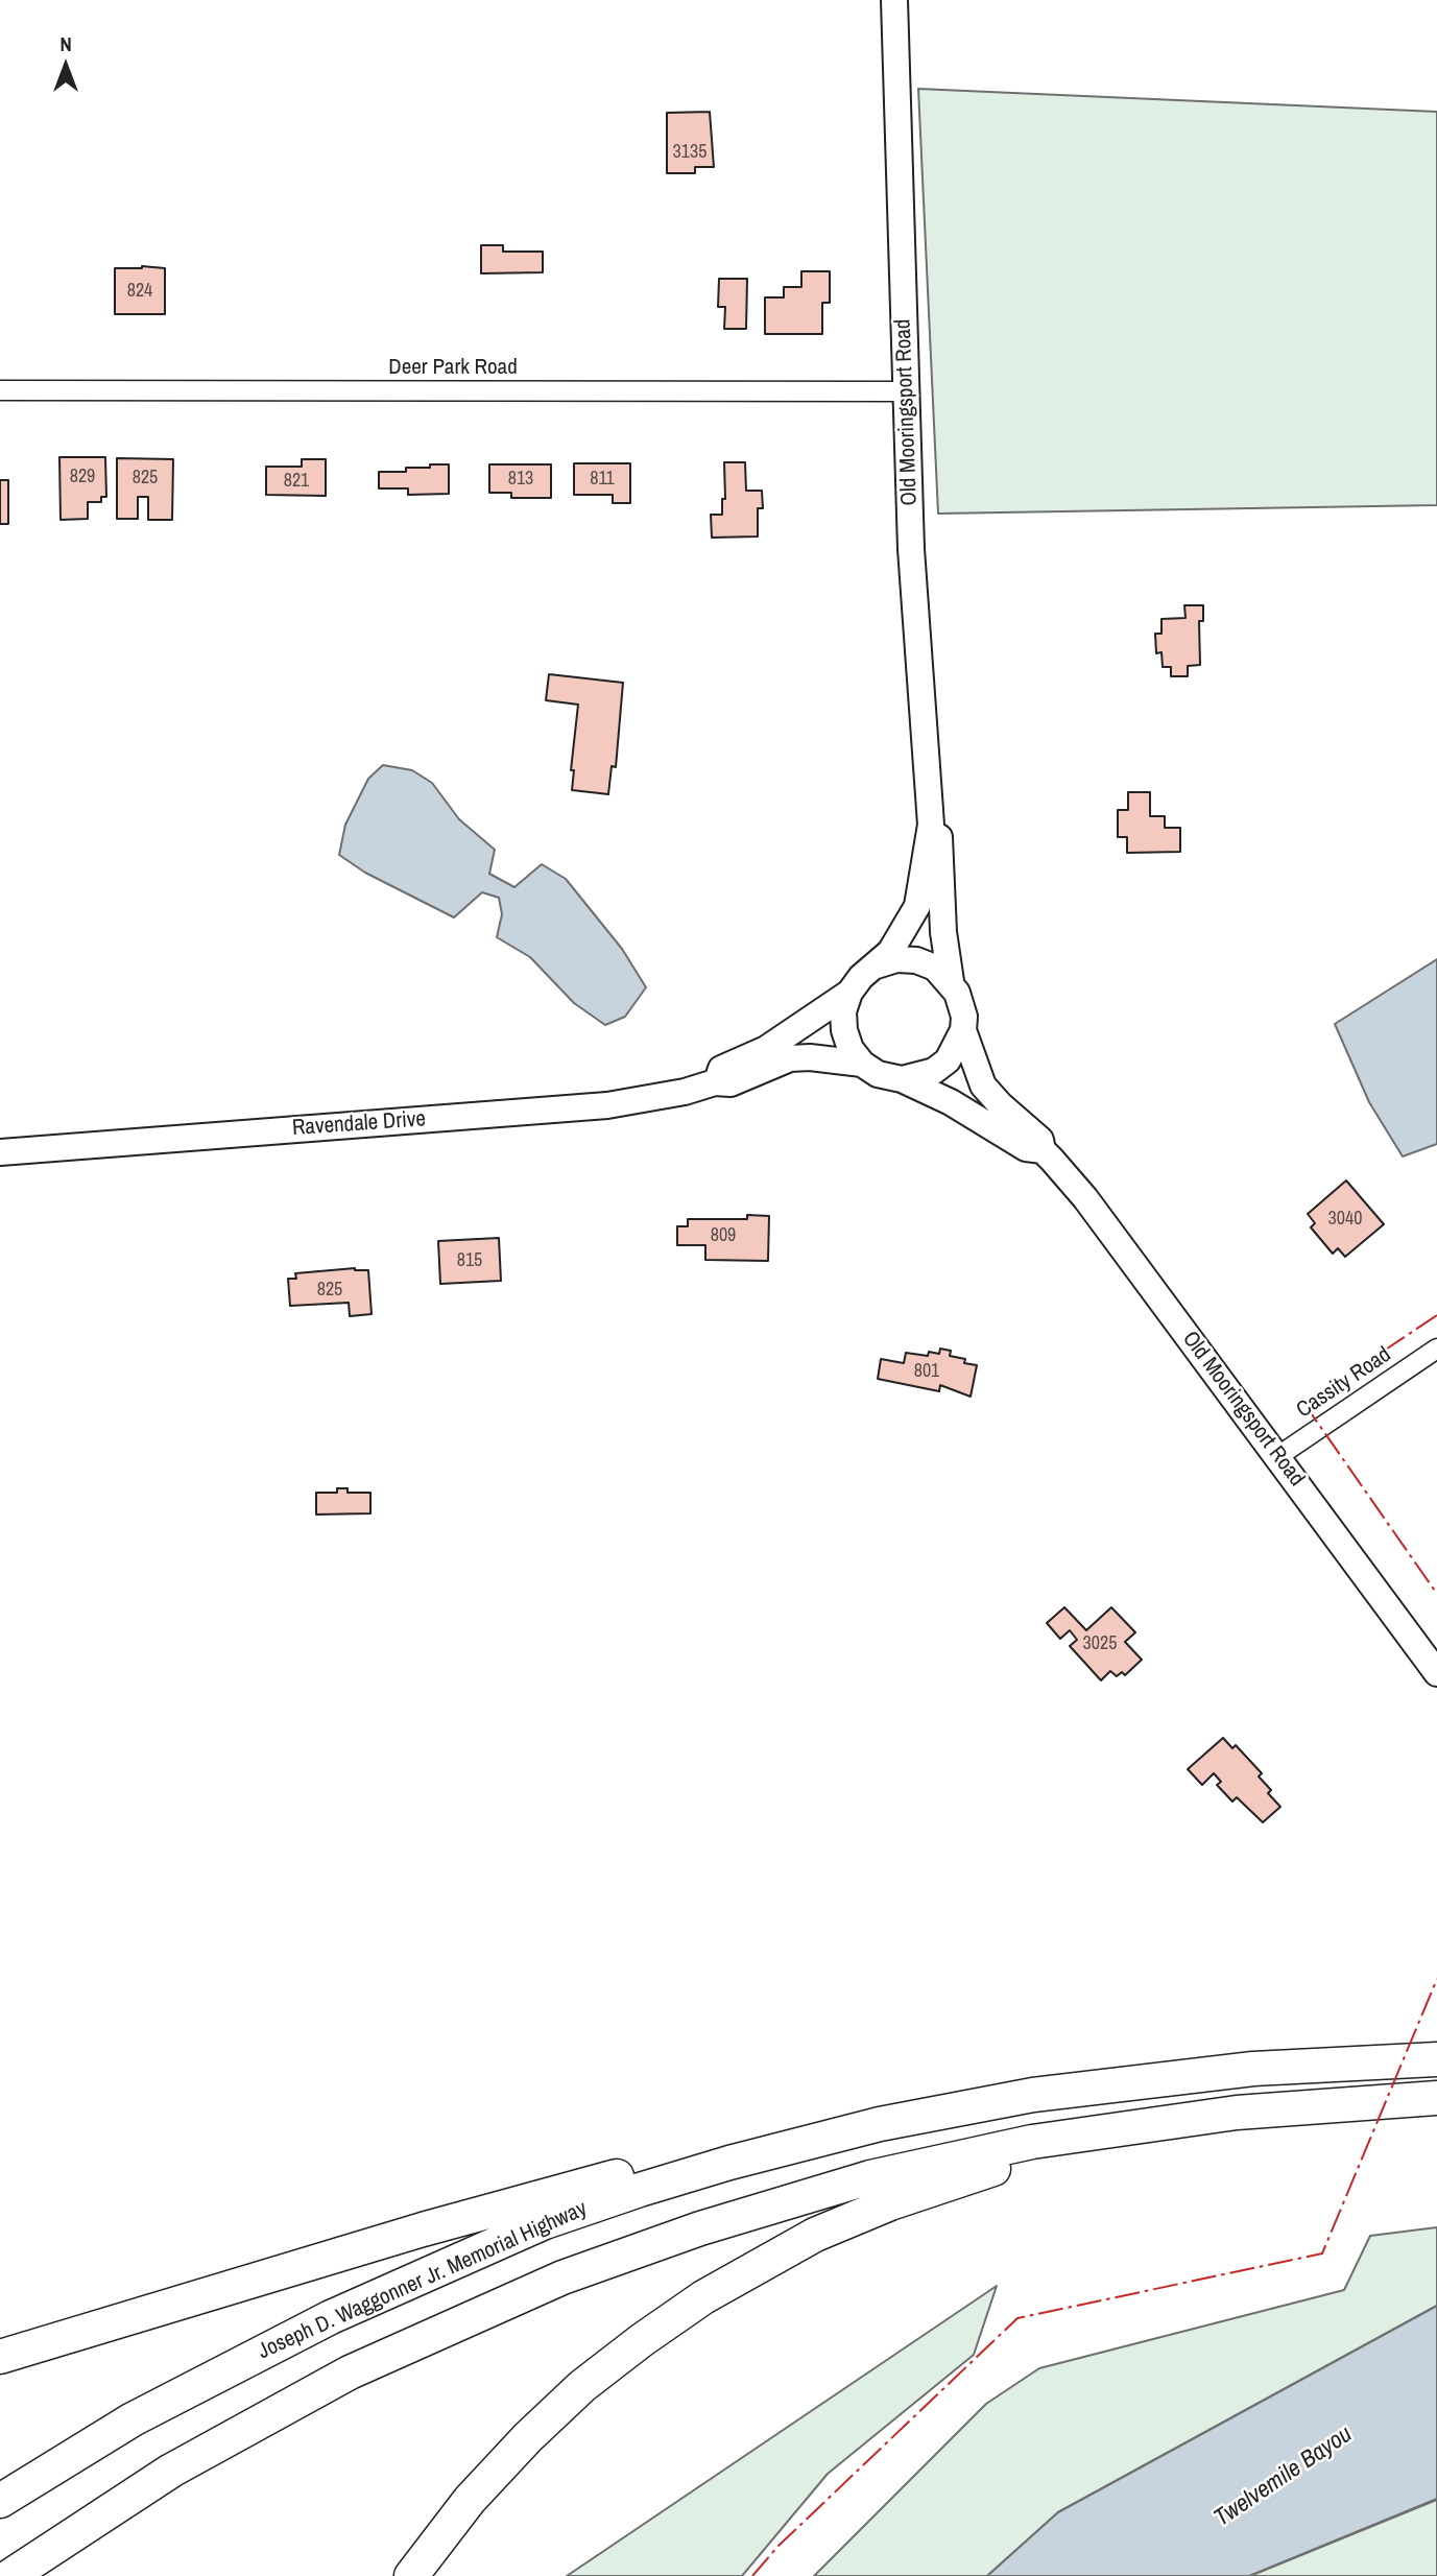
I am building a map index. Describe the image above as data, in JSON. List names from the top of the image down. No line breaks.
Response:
{"streets":{"highway":["Joseph D. Waggonner Jr. Memorial Highway"],"main road":["Old Mooringsport Road","Ravendale Drive"],"street":["Deer Park Road","Cassity Road"]},"crossings":[["Deer Park Road","Old Mooringsport Road"],["Old Mooringsport Road","Ravendale Drive"],["Old Mooringsport Road","Cassity Road"]],"water":["Twelvemile Bayou"],"house_numbers":["3135","824","829","825","813","811","821","3040","809","815","825","801","3025"],"north":"top"}
